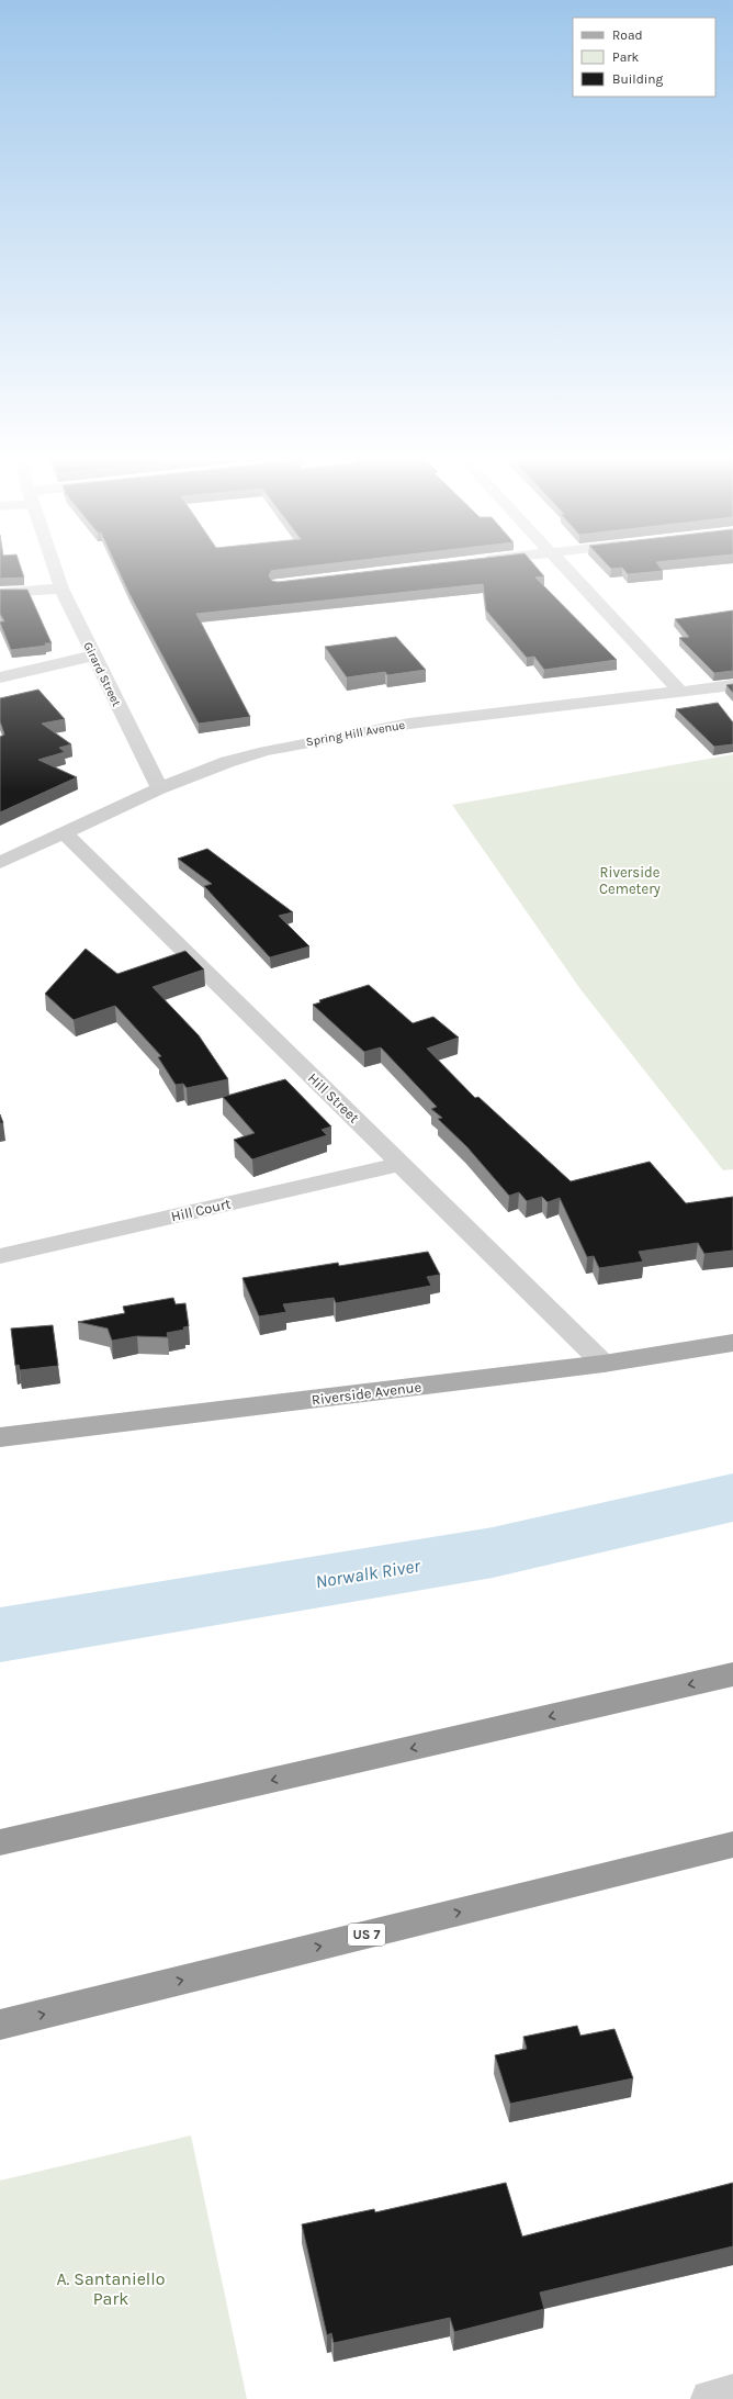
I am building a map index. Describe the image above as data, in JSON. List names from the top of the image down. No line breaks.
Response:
{"streets":{"highway":["US 7"],"main road":["Riverside Avenue"],"street":["Girard Street","Spring Hill Avenue","Hill Street","Hill Court"]},"crossings":[["Girard Street","Spring Hill Avenue"],["Spring Hill Avenue","Hill Street"],["Hill Street","Hill Court"],["Hill Street","Riverside Avenue"]],"water":["Norwalk River"],"parks":["Riverside Cemetery","A. Santaniello Park"],"legend":["Road","Park","Building"]}
